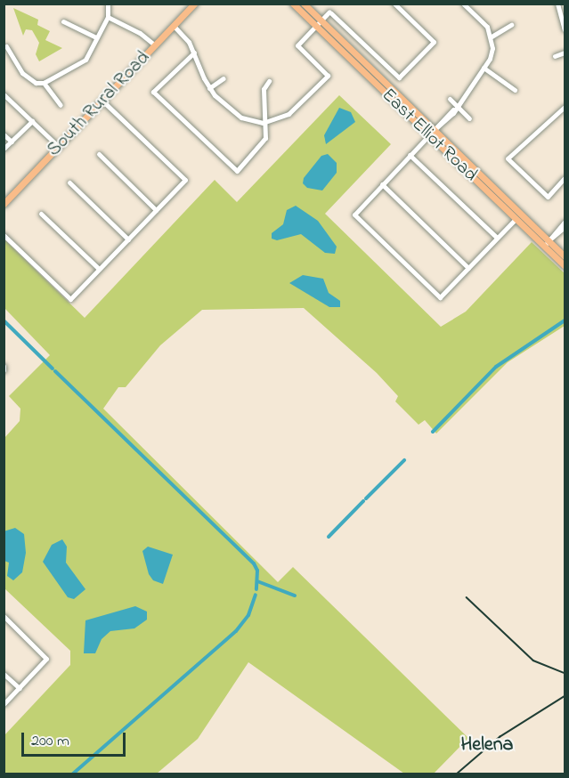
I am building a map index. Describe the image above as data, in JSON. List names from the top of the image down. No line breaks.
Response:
{"streets":{"main road":["South Rural Road","East Elliot Road"]},"districts":["Helena"],"scale_bar":"200 m"}
